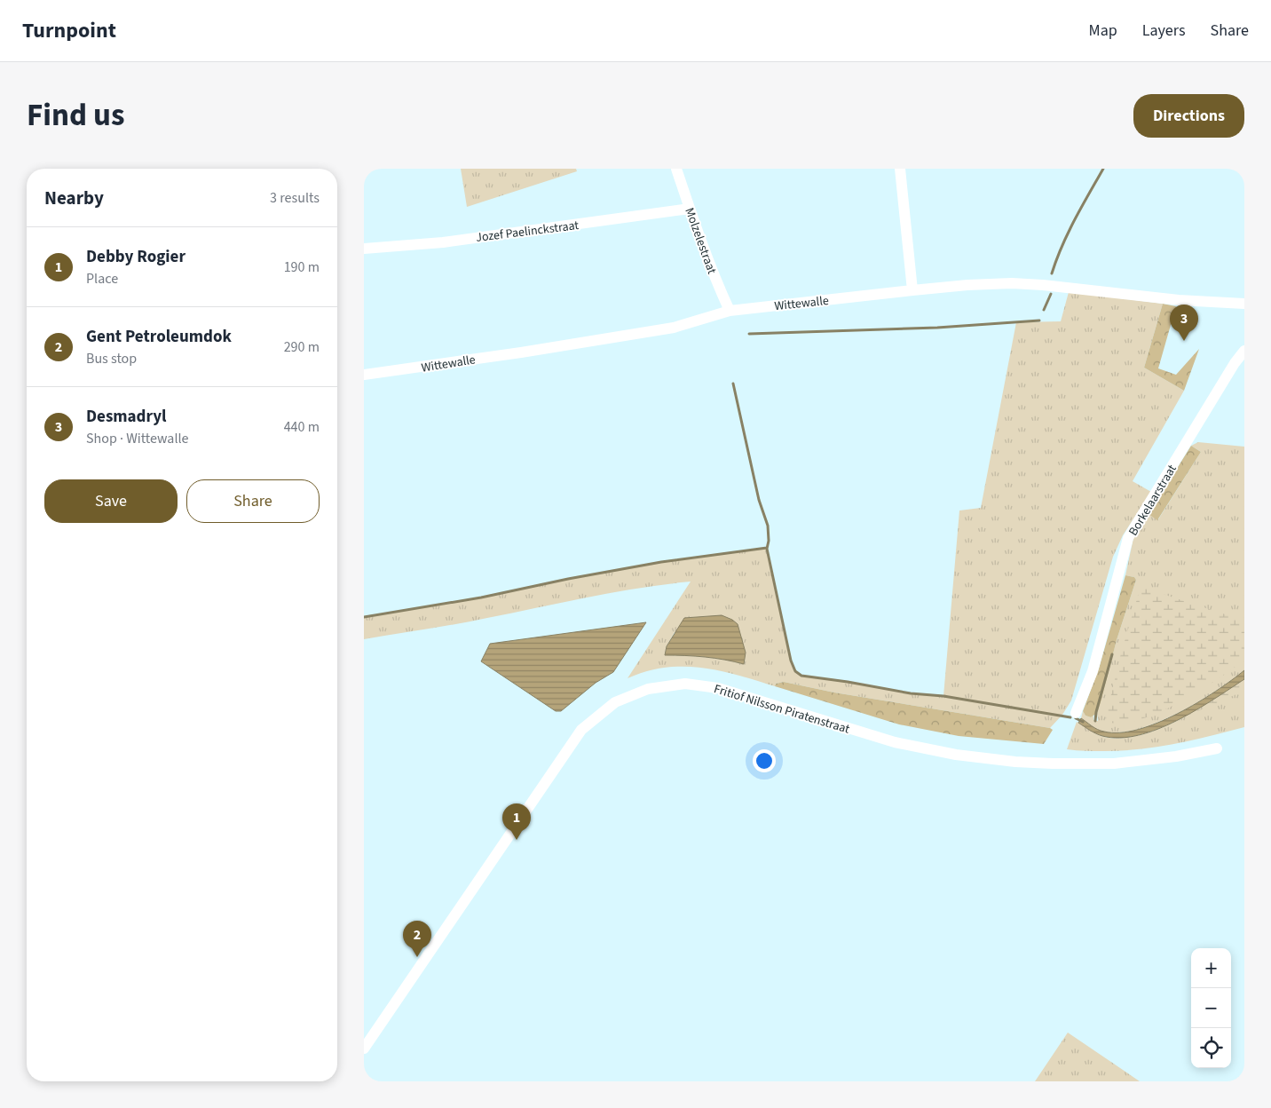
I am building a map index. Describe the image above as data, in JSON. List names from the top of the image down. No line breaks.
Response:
{"streets":{"street":["Jozef Paelinckstraat","Molzelestraat","Wittewalle","Borkelaarstraat","Fritiof Nilsson Piratenstraat"]},"crossings":[["Jozef Paelinckstraat","Molzelestraat"],["Molzelestraat","Wittewalle"]],"page":{"header":"Turnpoint","nav":["Map","Layers","Share"],"title":"Find us","buttons":["Directions",["Save","Share"]],"heading":["Nearby","3 results"],"list":[{"mark":"1","name":"Debby Rogier","note":"Place","value":"190 m"},{"mark":"2","name":"Gent Petroleumdok","note":"Bus stop","value":"290 m"},{"mark":"3","name":"Desmadryl","note":"Shop · Wittewalle","value":"440 m"}],"pins":["3","1","2"],"map_buttons":["+","−"]}}
